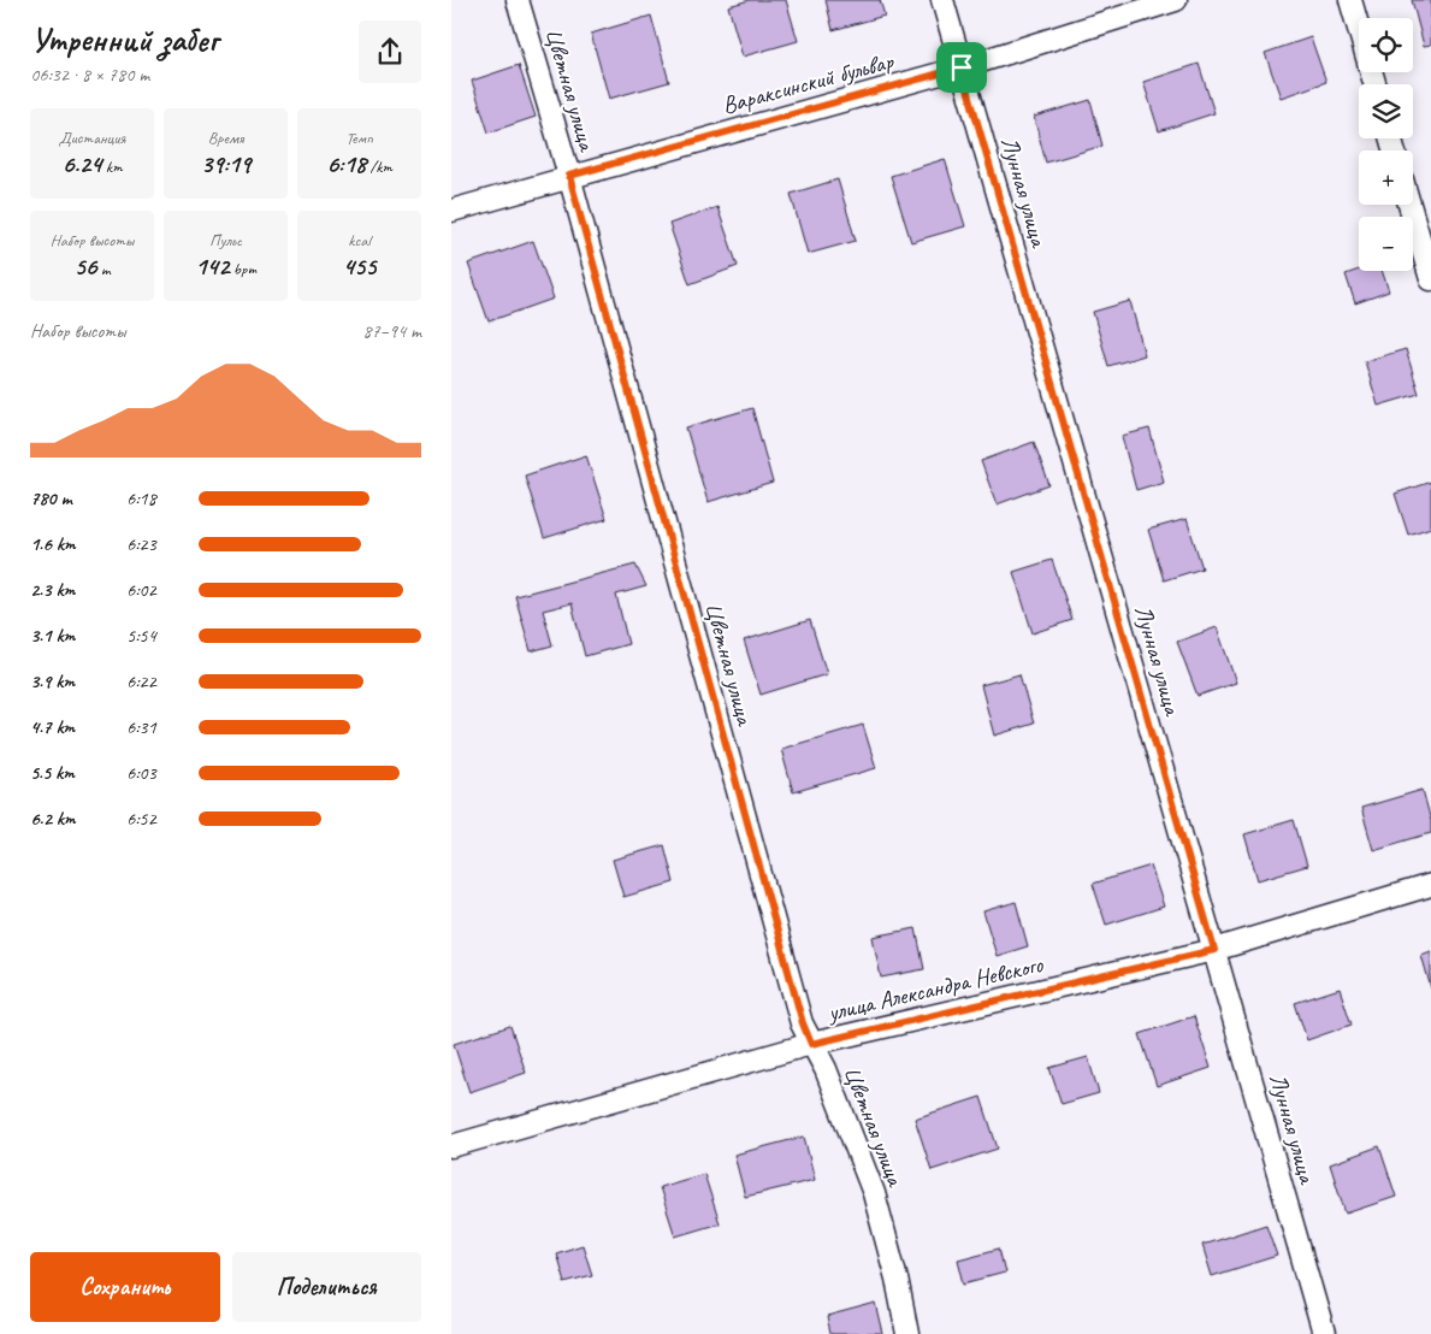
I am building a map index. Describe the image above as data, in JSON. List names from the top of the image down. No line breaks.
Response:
{"streets":{"street":["Вараксинский бульвар","Цветная улица","Лунная улица","улица Александра Невского"]},"crossings":[["Вараксинский бульвар","Цветная улица"],["Вараксинский бульвар","Лунная улица"],["Цветная улица","улица Александра Невского"],["Лунная улица","улица Александра Невского"]],"page":{"heading":["Утренний забег","06:32 · 8 × 780 m"],"map_buttons":["+","−"],"stats":[["Дистанция","6.24 km"],["Время","39:19"],["Темп","6:18 /km"],["Набор высоты","56 m"],["Пульс","142 bpm"],["kcal","455"]],"chart":["Набор высоты","87–94 m"],"list":[{"name":"780 m","note":"6:18"},{"name":"1.6 km","note":"6:23"},{"name":"2.3 km","note":"6:02"},{"name":"3.1 km","note":"5:54"},{"name":"3.9 km","note":"6:22"},{"name":"4.7 km","note":"6:31"},{"name":"5.5 km","note":"6:03"},{"name":"6.2 km","note":"6:52"}],"buttons":["Сохранить","Поделиться"]}}
